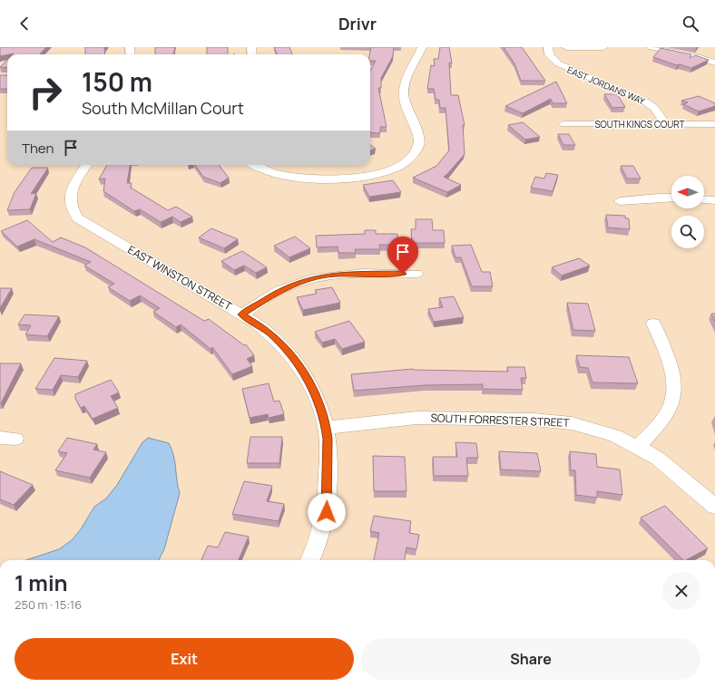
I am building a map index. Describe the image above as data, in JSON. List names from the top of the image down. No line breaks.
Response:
{"streets":{"street":["EAST JORDANS WAY","SOUTH KINGS COURT","EAST WINSTON STREET","SOUTH FORRESTER STREET"]},"crossings":[["EAST JORDANS WAY","SOUTH KINGS COURT"],["EAST WINSTON STREET","SOUTH FORRESTER STREET"]],"north":"left","page":{"header":"Drivr","turn":["150 m","South McMillan Court"],"then":"Then","heading":["1 min","250 m · 15:16"],"buttons":["Exit","Share"]}}
